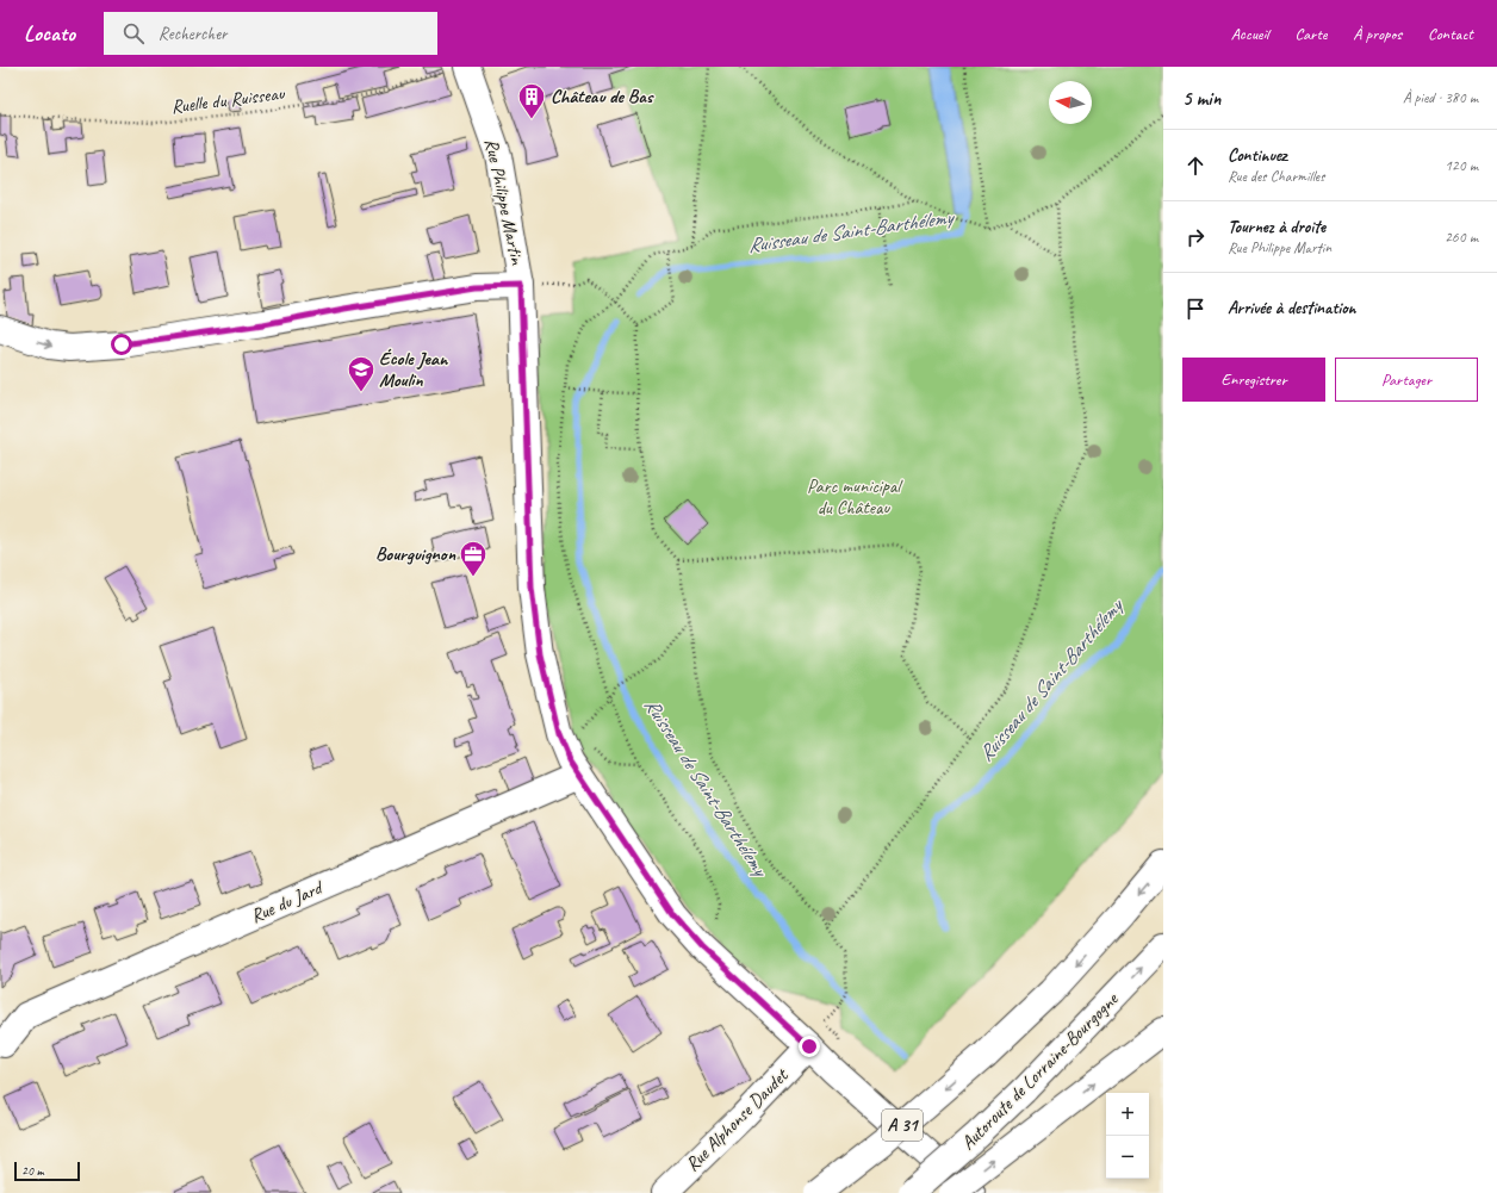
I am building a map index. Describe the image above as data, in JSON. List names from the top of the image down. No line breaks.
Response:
{"streets":{"main road":["Rue Philippe Martin","Rue du Jard","Autoroute de Lorraine-Bourgogne","Rue Alphonse Daudet","A 31"],"path":["Ruelle du Ruisseau"]},"crossings":[["Ruelle du Ruisseau","Rue Philippe Martin"],["Rue Philippe Martin","Rue du Jard"],["Rue Philippe Martin","Rue Alphonse Daudet"]],"water":["Ruisseau de Saint-Barthélemy"],"parks":["Parc municipal du Château"],"places":{"building":["Château de Bas"],"school or university":["École Jean Moulin"],"office":["Bourguignon"]},"scale_bar":"20 m","north":"left","page":{"header":"Locato","search":"Rechercher","nav":["Accueil","Carte","À propos","Contact"],"heading":["5 min","À pied · 380 m"],"list":[["Continuez","Rue des Charmilles","120 m"],["Tournez à droite","Rue Philippe Martin","260 m"],"Arrivée à destination"],"buttons":["Enregistrer","Partager"],"map_buttons":["+","−"],"scale":"20 m"}}
